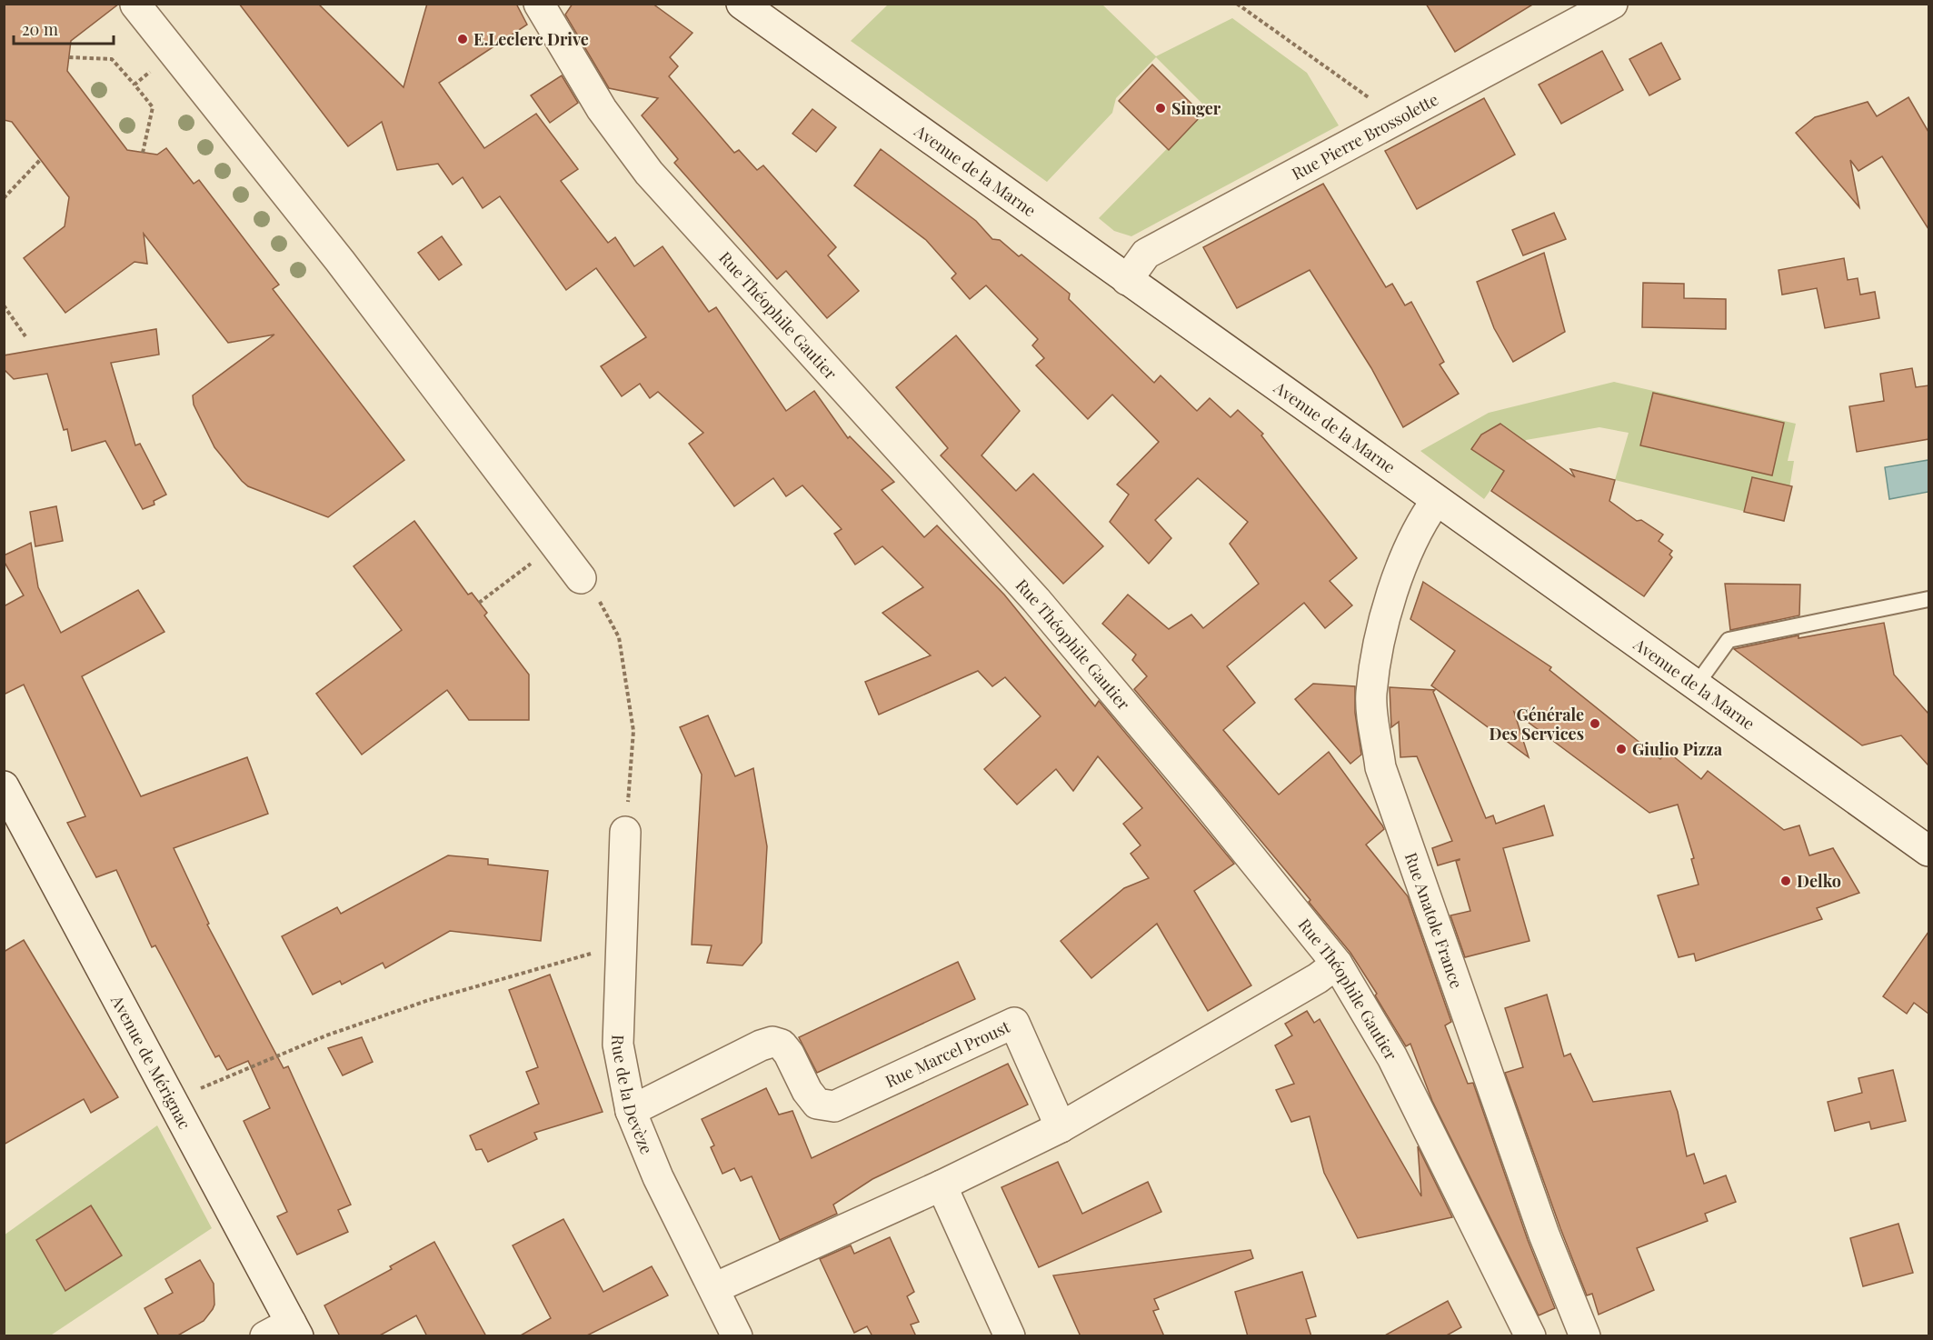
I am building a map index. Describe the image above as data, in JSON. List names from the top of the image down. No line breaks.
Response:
{"streets":{"street":["Rue Pierre Brossolette","Avenue de la Marne","Rue Théophile Gautier","Rue Anatole France","Rue Marcel Proust","Avenue de Mérignac","Rue de la Devèze"]},"crossings":[["Rue Pierre Brossolette","Avenue de la Marne"],["Avenue de la Marne","Rue Anatole France"],["Rue Marcel Proust","Rue de la Devèze"]],"places":["E.Leclerc Drive","Singer","Générale Des Services","Giulio Pizza","Delko"],"scale_bar":"20 m"}
